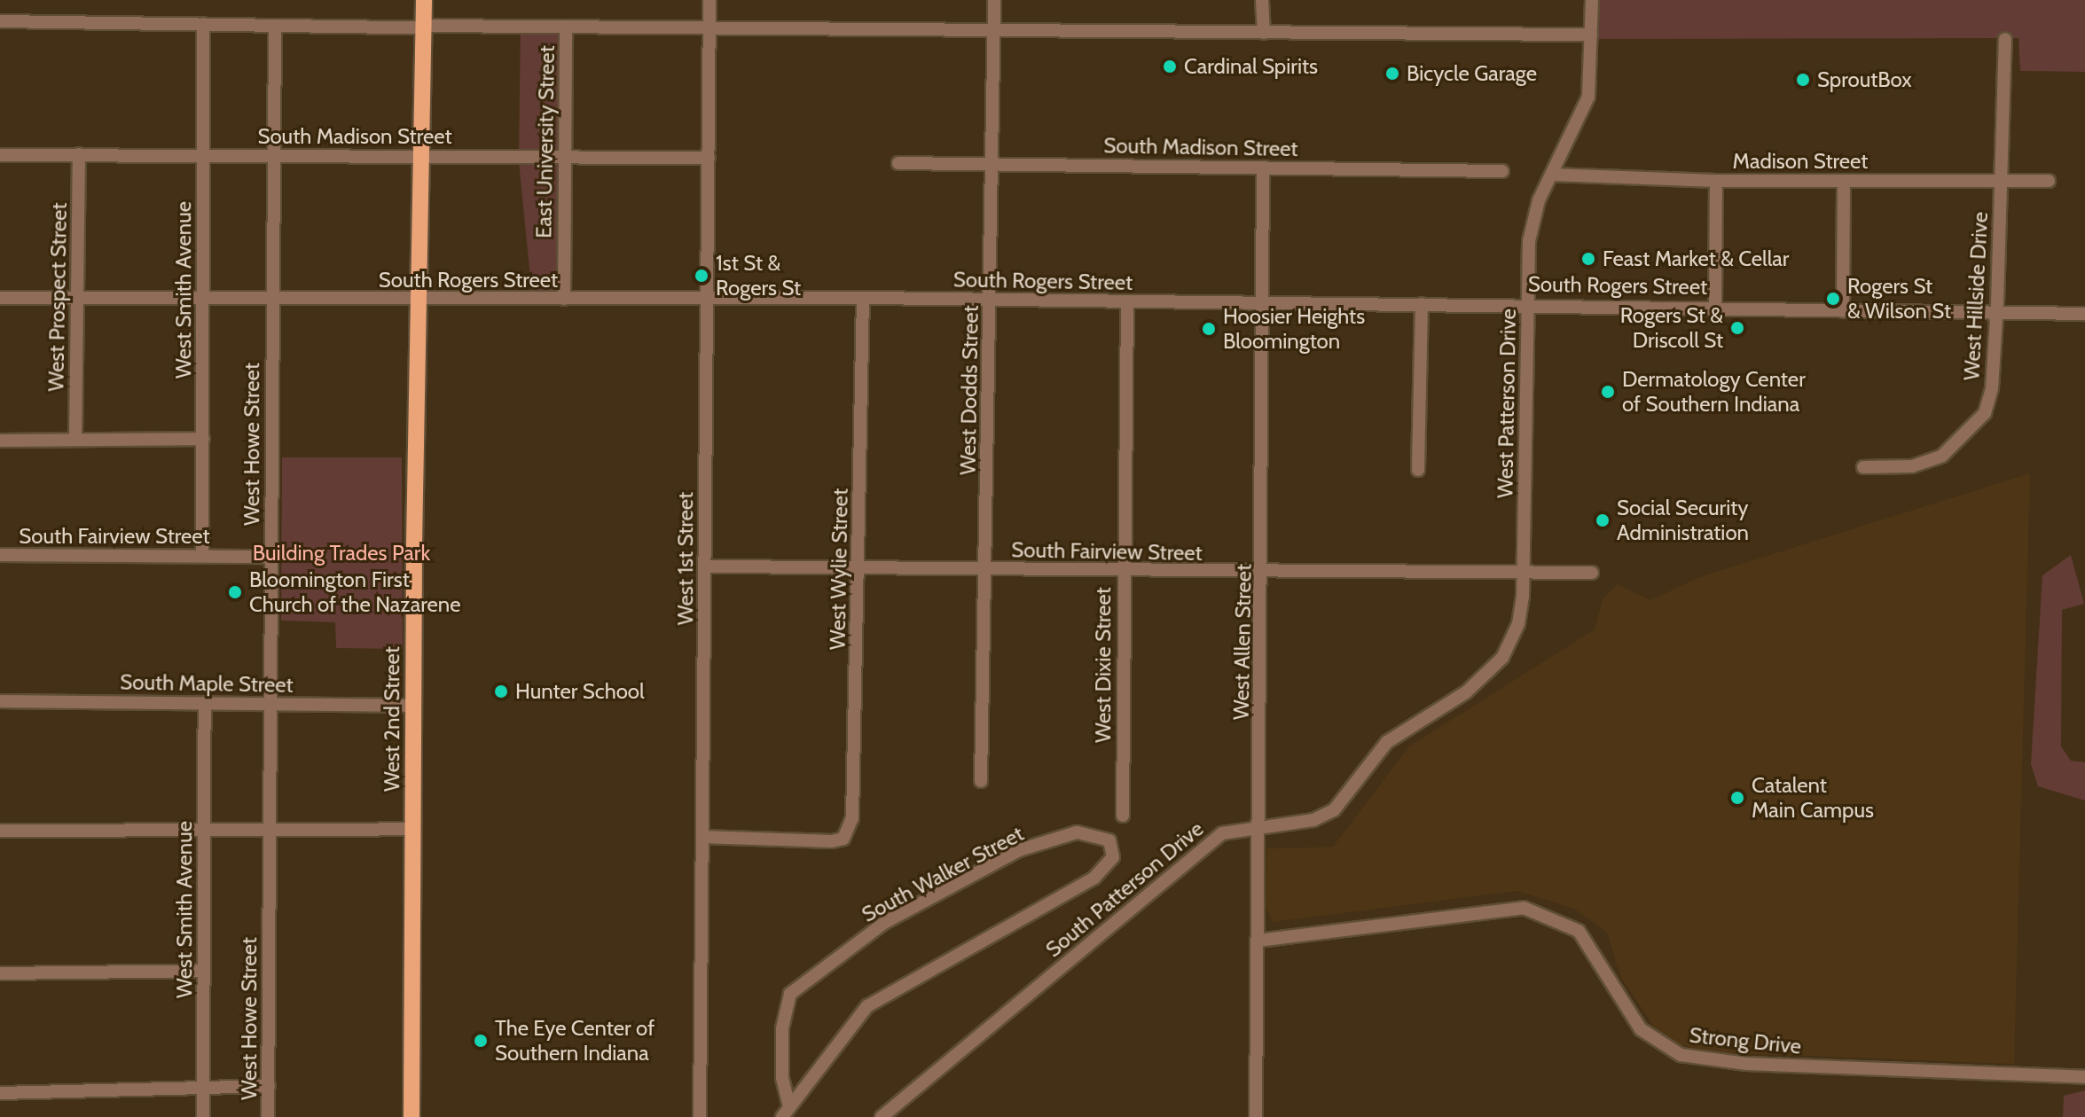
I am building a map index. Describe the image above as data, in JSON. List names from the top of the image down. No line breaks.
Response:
{"streets":{"main road":["West 2nd Street"],"street":["South Madison Street","East University Street","Madison Street","South Rogers Street","West Smith Avenue","West Hillside Drive","West Prospect Street","West Dodds Street","West Patterson Drive","West Howe Street","South Fairview Street","West 1st Street","West Wylie Street","West Allen Street","West Dixie Street","South Maple Street","South Walker Street","South Patterson Drive","Strong Drive"]},"crossings":[["South Madison Street","East University Street"],["South Madison Street","West Smith Avenue"],["South Madison Street","West Prospect Street"],["South Madison Street","West Dodds Street"],["South Madison Street","West Howe Street"],["South Madison Street","West 1st Street"],["South Madison Street","West Allen Street"],["South Madison Street","West 2nd Street"],["East University Street","South Rogers Street"],["Madison Street","West Hillside Drive"],["Madison Street","West Patterson Drive"],["South Rogers Street","West Smith Avenue"],["South Rogers Street","West Hillside Drive"],["South Rogers Street","West Prospect Street"],["South Rogers Street","West Dodds Street"],["South Rogers Street","West Patterson Drive"],["South Rogers Street","West Howe Street"],["South Rogers Street","West 1st Street"],["South Rogers Street","West Wylie Street"],["South Rogers Street","West Allen Street"],["South Rogers Street","West Dixie Street"],["South Rogers Street","West 2nd Street"],["West Smith Avenue","South Fairview Street"],["West Smith Avenue","South Maple Street"],["West Dodds Street","South Fairview Street"],["West Patterson Drive","South Fairview Street"],["West Patterson Drive","South Patterson Drive"],["West Howe Street","South Fairview Street"],["West Howe Street","South Maple Street"],["South Fairview Street","West 1st Street"],["South Fairview Street","West Wylie Street"],["South Fairview Street","West Allen Street"],["South Fairview Street","West Dixie Street"],["South Fairview Street","South Patterson Drive"],["West 1st Street","West Wylie Street"],["West Allen Street","South Patterson Drive"],["West Allen Street","Strong Drive"],["South Maple Street","West 2nd Street"]],"parks":["Building Trades Park"],"places":["Cardinal Spirits","Bicycle Garage","SproutBox","Feast Market & Cellar","1st St & Rogers St","Rogers St & Wilson St","Rogers St & Driscoll St","Hoosier Heights Bloomington","Dermatology Center of Southern Indiana","Social Security Administration","Bloomington First Church of the Nazarene","Hunter School","Catalent Main Campus","The Eye Center of Southern Indiana"]}
